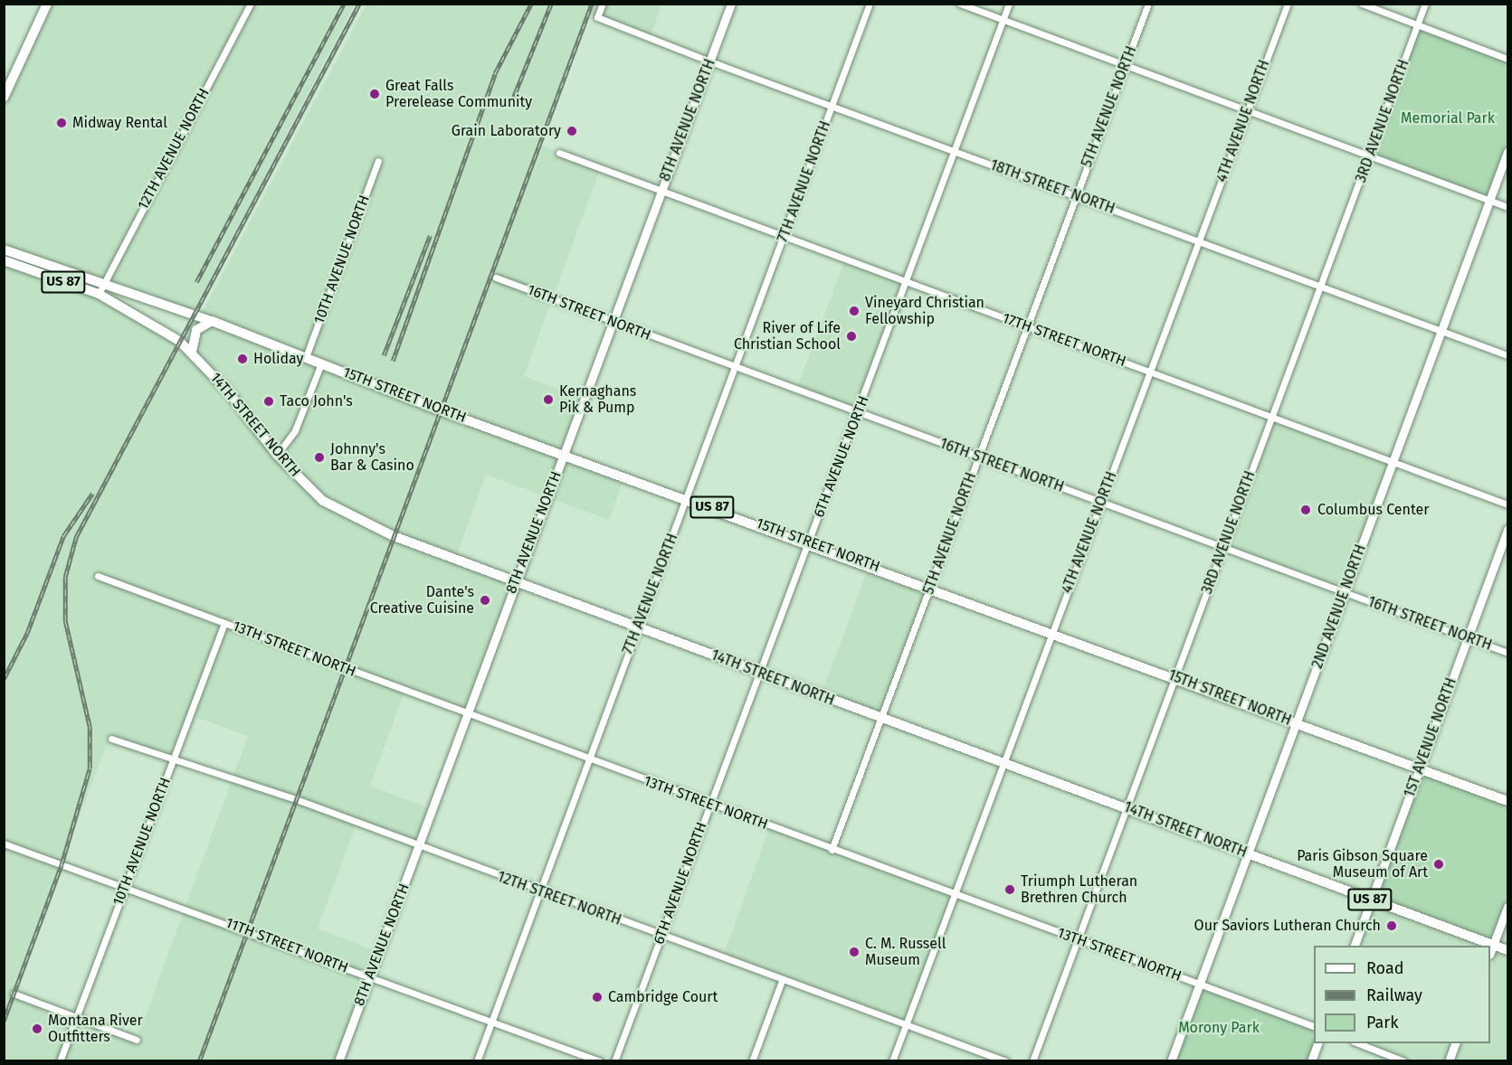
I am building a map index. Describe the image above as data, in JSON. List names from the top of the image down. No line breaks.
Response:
{"streets":{"main road":["8TH AVENUE NORTH","US 87","15TH STREET NORTH","14TH STREET NORTH","2ND AVENUE NORTH","1ST AVENUE NORTH"],"street":["5TH AVENUE NORTH","4TH AVENUE NORTH","3RD AVENUE NORTH","12TH AVENUE NORTH","7TH AVENUE NORTH","18TH STREET NORTH","10TH AVENUE NORTH","16TH STREET NORTH","17TH STREET NORTH","6TH AVENUE NORTH","13TH STREET NORTH","12TH STREET NORTH","11TH STREET NORTH"]},"crossings":[["5TH AVENUE NORTH","18TH STREET NORTH"],["5TH AVENUE NORTH","16TH STREET NORTH"],["5TH AVENUE NORTH","17TH STREET NORTH"],["5TH AVENUE NORTH","15TH STREET NORTH"],["5TH AVENUE NORTH","14TH STREET NORTH"],["5TH AVENUE NORTH","13TH STREET NORTH"],["8TH AVENUE NORTH","18TH STREET NORTH"],["8TH AVENUE NORTH","16TH STREET NORTH"],["8TH AVENUE NORTH","17TH STREET NORTH"],["8TH AVENUE NORTH","15TH STREET NORTH"],["8TH AVENUE NORTH","14TH STREET NORTH"],["8TH AVENUE NORTH","13TH STREET NORTH"],["8TH AVENUE NORTH","12TH STREET NORTH"],["8TH AVENUE NORTH","11TH STREET NORTH"],["4TH AVENUE NORTH","18TH STREET NORTH"],["4TH AVENUE NORTH","16TH STREET NORTH"],["4TH AVENUE NORTH","17TH STREET NORTH"],["4TH AVENUE NORTH","15TH STREET NORTH"],["4TH AVENUE NORTH","14TH STREET NORTH"],["4TH AVENUE NORTH","13TH STREET NORTH"],["4TH AVENUE NORTH","12TH STREET NORTH"],["3RD AVENUE NORTH","18TH STREET NORTH"],["3RD AVENUE NORTH","16TH STREET NORTH"],["3RD AVENUE NORTH","17TH STREET NORTH"],["3RD AVENUE NORTH","15TH STREET NORTH"],["3RD AVENUE NORTH","14TH STREET NORTH"],["3RD AVENUE NORTH","13TH STREET NORTH"],["12TH AVENUE NORTH","15TH STREET NORTH"],["7TH AVENUE NORTH","18TH STREET NORTH"],["7TH AVENUE NORTH","16TH STREET NORTH"],["7TH AVENUE NORTH","17TH STREET NORTH"],["7TH AVENUE NORTH","15TH STREET NORTH"],["7TH AVENUE NORTH","14TH STREET NORTH"],["7TH AVENUE NORTH","13TH STREET NORTH"],["7TH AVENUE NORTH","12TH STREET NORTH"],["7TH AVENUE NORTH","11TH STREET NORTH"],["18TH STREET NORTH","6TH AVENUE NORTH"],["18TH STREET NORTH","2ND AVENUE NORTH"],["10TH AVENUE NORTH","15TH STREET NORTH"],["10TH AVENUE NORTH","13TH STREET NORTH"],["10TH AVENUE NORTH","12TH STREET NORTH"],["10TH AVENUE NORTH","11TH STREET NORTH"],["US 87","14TH STREET NORTH"],["16TH STREET NORTH","6TH AVENUE NORTH"],["16TH STREET NORTH","2ND AVENUE NORTH"],["16TH STREET NORTH","1ST AVENUE NORTH"],["17TH STREET NORTH","6TH AVENUE NORTH"],["17TH STREET NORTH","2ND AVENUE NORTH"],["15TH STREET NORTH","14TH STREET NORTH"],["15TH STREET NORTH","6TH AVENUE NORTH"],["15TH STREET NORTH","2ND AVENUE NORTH"],["15TH STREET NORTH","1ST AVENUE NORTH"],["14TH STREET NORTH","6TH AVENUE NORTH"],["14TH STREET NORTH","2ND AVENUE NORTH"],["14TH STREET NORTH","1ST AVENUE NORTH"],["6TH AVENUE NORTH","13TH STREET NORTH"],["6TH AVENUE NORTH","12TH STREET NORTH"],["2ND AVENUE NORTH","13TH STREET NORTH"]],"parks":["Memorial Park","Morony Park"],"places":["Great Falls Prerelease Community","Midway Rental","Grain Laboratory","Vineyard Christian Fellowship","River of Life Christian School","Holiday","Kernaghans Pik & Pump","Taco John's","Johnny's Bar & Casino","Columbus Center","Dante's Creative Cuisine","Paris Gibson Square Museum of Art","Triumph Lutheran Brethren Church","Our Saviors Lutheran Church","C. M. Russell Museum","Cambridge Court","Montana River Outfitters"],"legend":["Road","Railway","Park"]}
